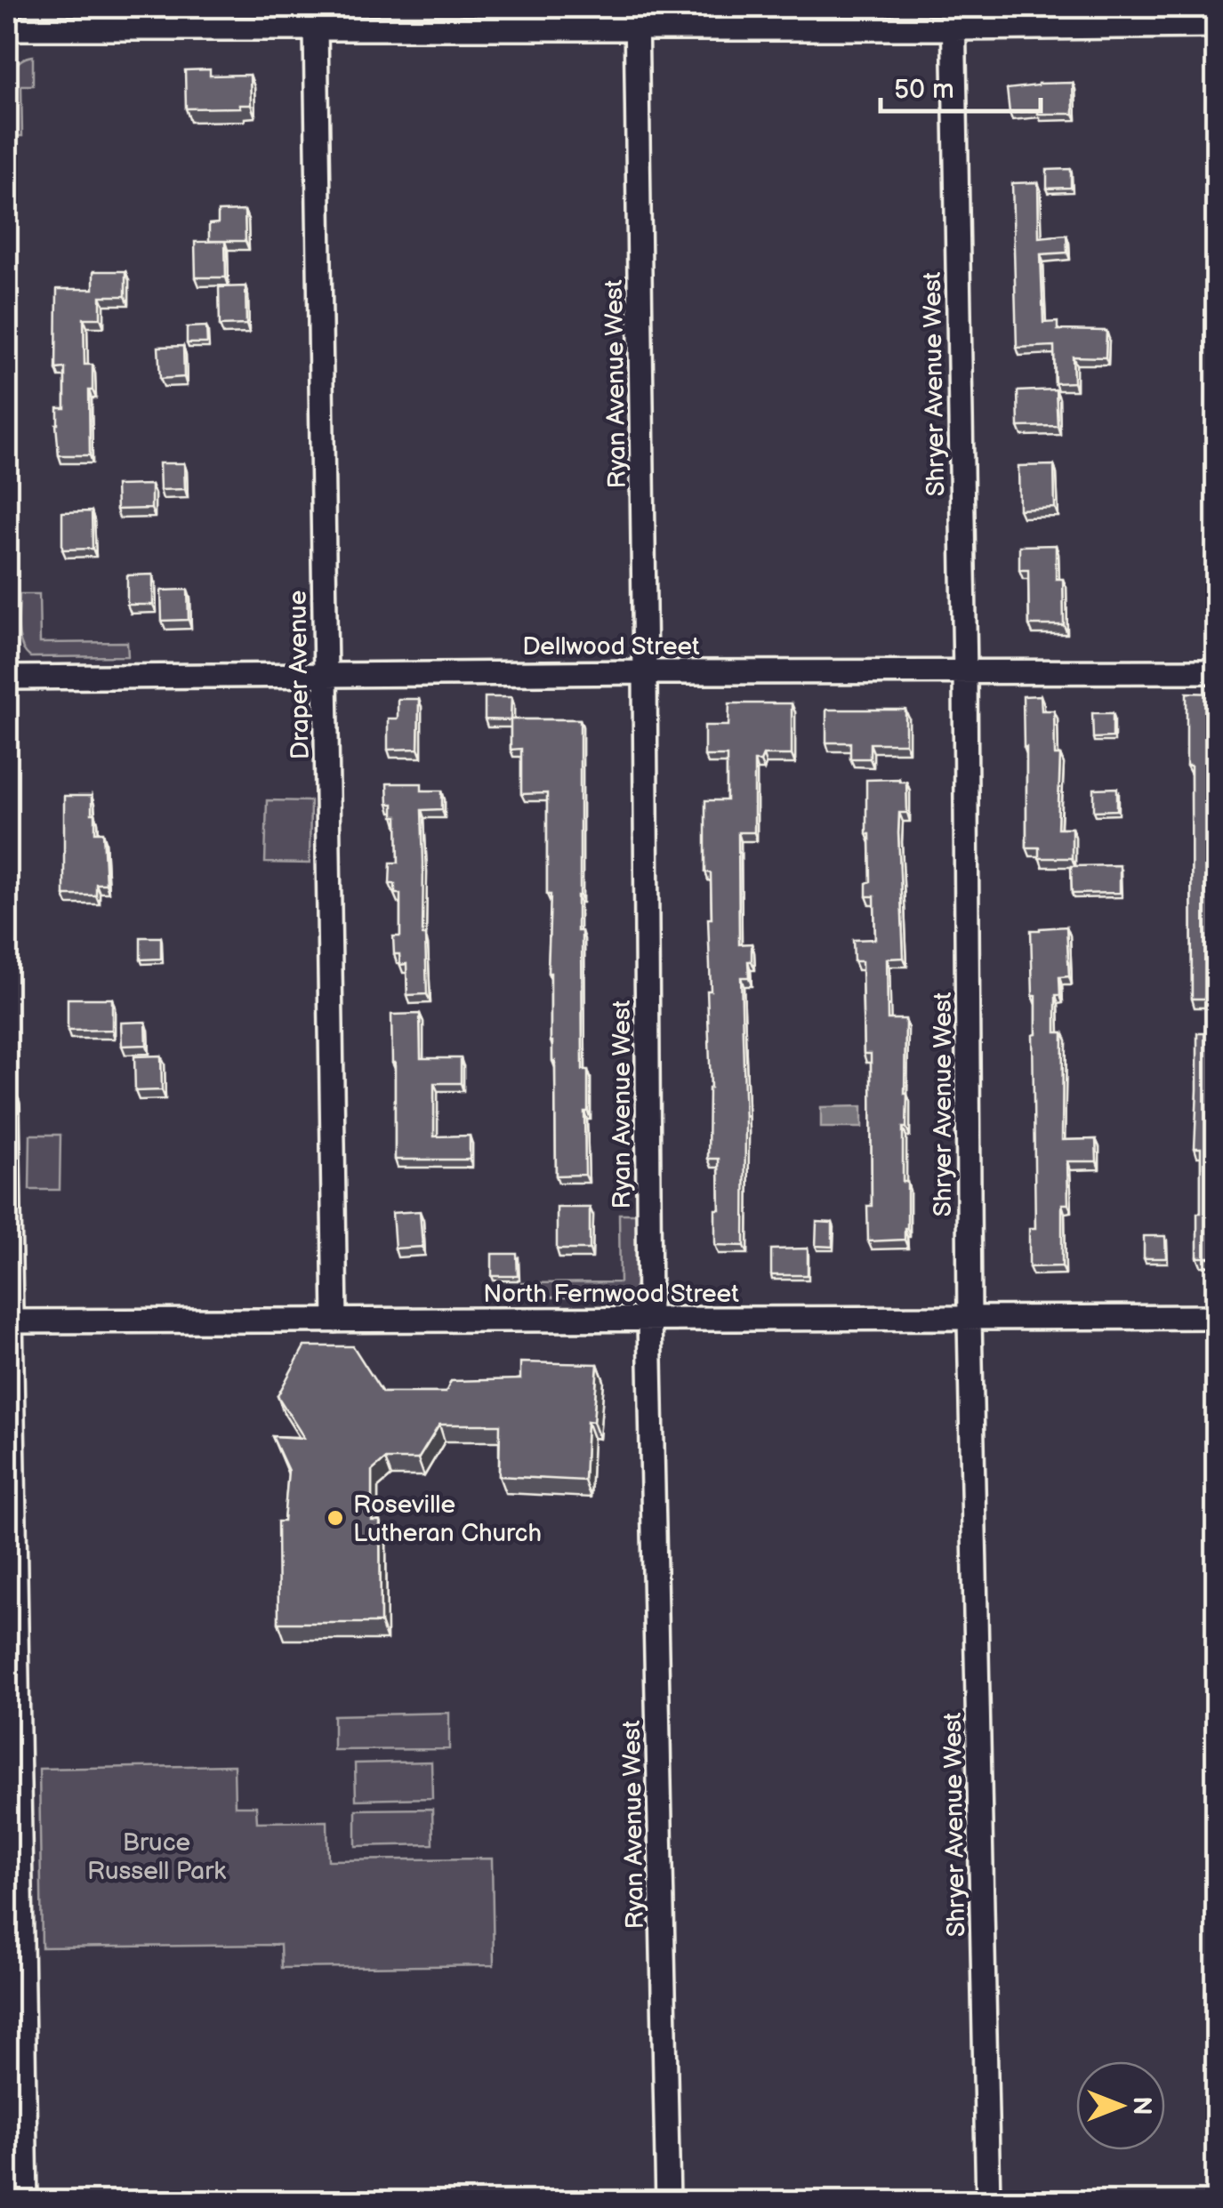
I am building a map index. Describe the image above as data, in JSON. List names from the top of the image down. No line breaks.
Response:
{"streets":{"street":["Ryan Avenue West","Shryer Avenue West","Dellwood Street","Draper Avenue","North Fernwood Street"]},"crossings":[["Ryan Avenue West","Dellwood Street"],["Ryan Avenue West","North Fernwood Street"],["Shryer Avenue West","Dellwood Street"],["Shryer Avenue West","North Fernwood Street"],["Dellwood Street","Draper Avenue"],["Draper Avenue","North Fernwood Street"]],"parks":["Bruce Russell Park"],"places":["Roseville Lutheran Church"],"scale_bar":"50 m","north":"right"}
